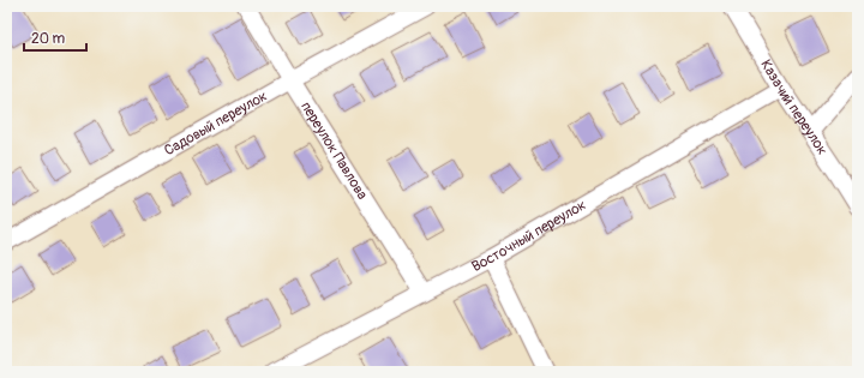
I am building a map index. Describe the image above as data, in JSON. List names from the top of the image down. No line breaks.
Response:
{"streets":{"street":["Казачий переулок","Садовый переулок","переулок Павлова","Восточный переулок"]},"crossings":[["Казачий переулок","Восточный переулок"],["Садовый переулок","переулок Павлова"],["переулок Павлова","Восточный переулок"]],"scale_bar":"20 m"}
